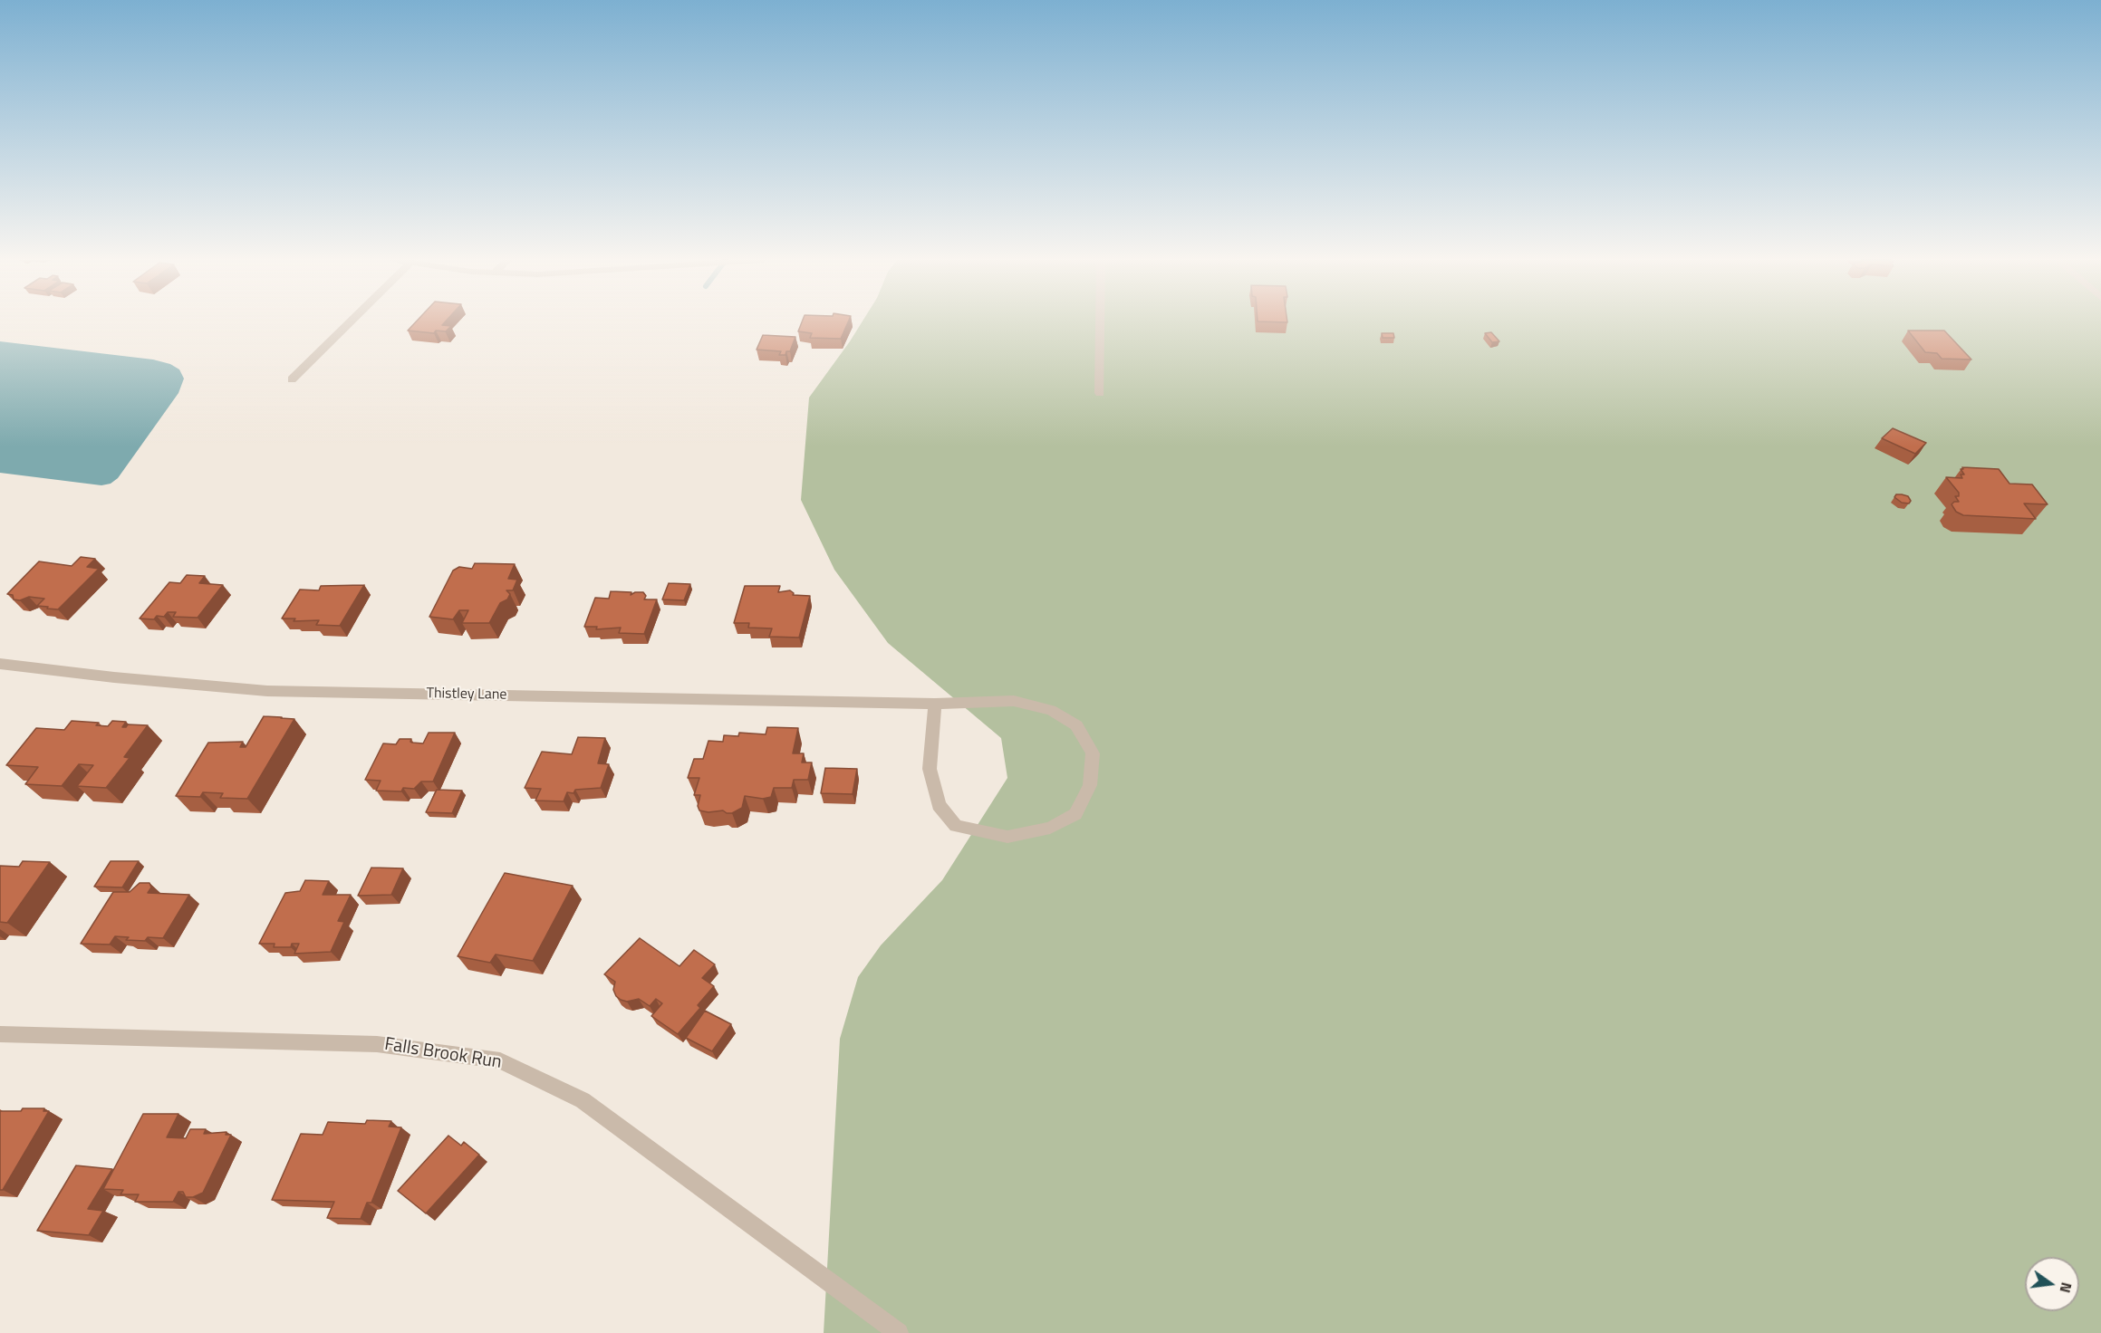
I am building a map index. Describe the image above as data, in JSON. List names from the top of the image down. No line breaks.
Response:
{"streets":{"street":["Thistley Lane","Falls Brook Run"]},"north":"right"}
